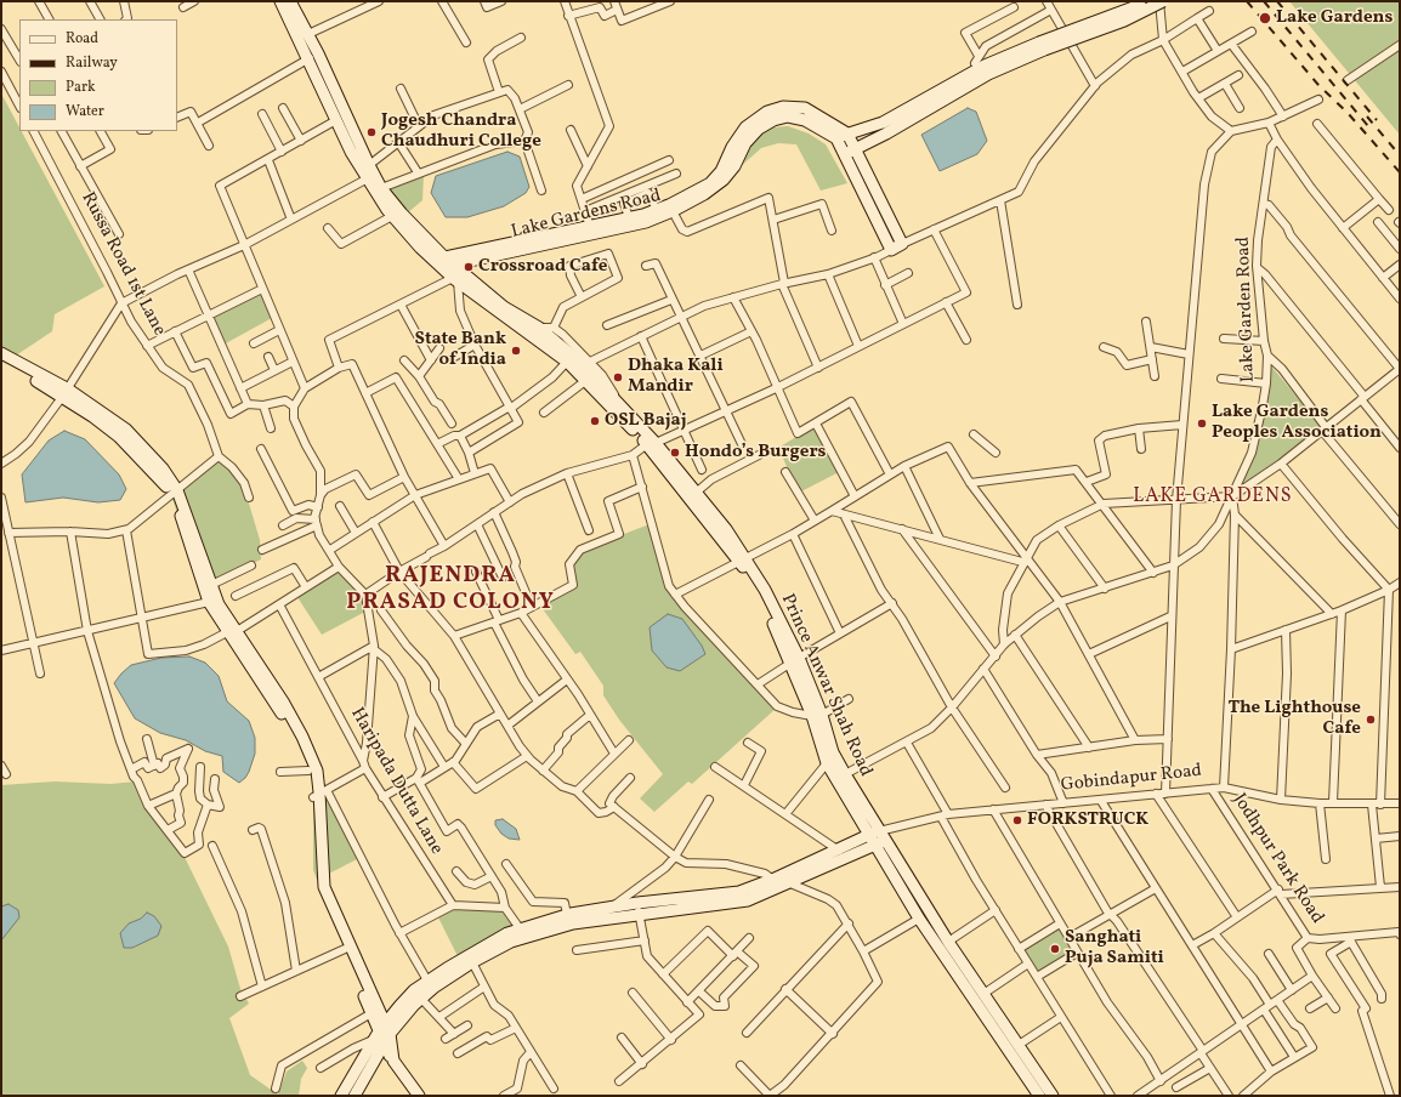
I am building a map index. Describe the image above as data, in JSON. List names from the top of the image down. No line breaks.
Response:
{"streets":{"main road":["Lake Gardens Road","Prince Anwar Shah Road"],"street":["Russa Road 1st Lane","Lake Garden Road","Gobindapur Road","Haripada Dutta Lane","Jodhpur Park Road"]},"crossings":[["Lake Gardens Road","Prince Anwar Shah Road"],["Prince Anwar Shah Road","Gobindapur Road"],["Gobindapur Road","Jodhpur Park Road"]],"districts":["LAKE GARDENS","RAJENDRA PRASAD COLONY"],"places":["Lake Gardens","Jogesh Chandra Chaudhuri College","Crossroad Cafe","State Bank of India","Dhaka Kali Mandir","OSL Bajaj","Lake Gardens Peoples Association","Hondo’s Burgers","The Lighthouse Cafe","FORKSTRUCK","Sanghati Puja Samiti"],"legend":["Road","Railway","Park","Water"]}
